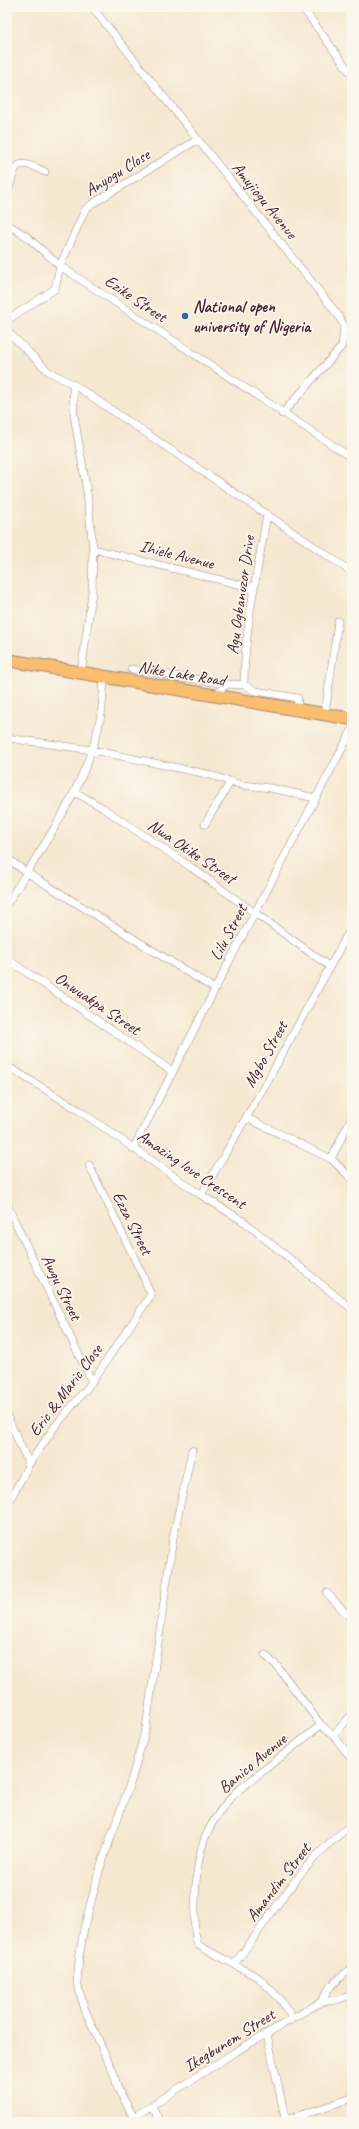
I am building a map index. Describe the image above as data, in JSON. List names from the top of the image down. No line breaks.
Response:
{"streets":{"main road":["Nike Lake Road"],"street":["Anyogu Close","Amujiogu Avenue","Ezike Street","Ihiele Avenue","Agu Ogbanuzor Drive","Nwa Okike Street","Lilu Street","Onwuakpa Street","Mgbo Street","Amazing love Crescent","Ezza Street","Awgu Street","Eric & Maric Close","Banico Avenue","Amandim Street","Ikegbunem Street"]},"crossings":[["Anyogu Close","Amujiogu Avenue"],["Anyogu Close","Ezike Street"],["Ihiele Avenue","Agu Ogbanuzor Drive"],["Nike Lake Road","Lilu Street"],["Nwa Okike Street","Lilu Street"],["Nwa Okike Street","Mgbo Street"],["Lilu Street","Onwuakpa Street"],["Lilu Street","Amazing love Crescent"],["Mgbo Street","Amazing love Crescent"],["Ezza Street","Eric & Maric Close"],["Awgu Street","Eric & Maric Close"],["Banico Avenue","Amandim Street"],["Banico Avenue","Ikegbunem Street"]],"places":["National open university of Nigeria"]}
